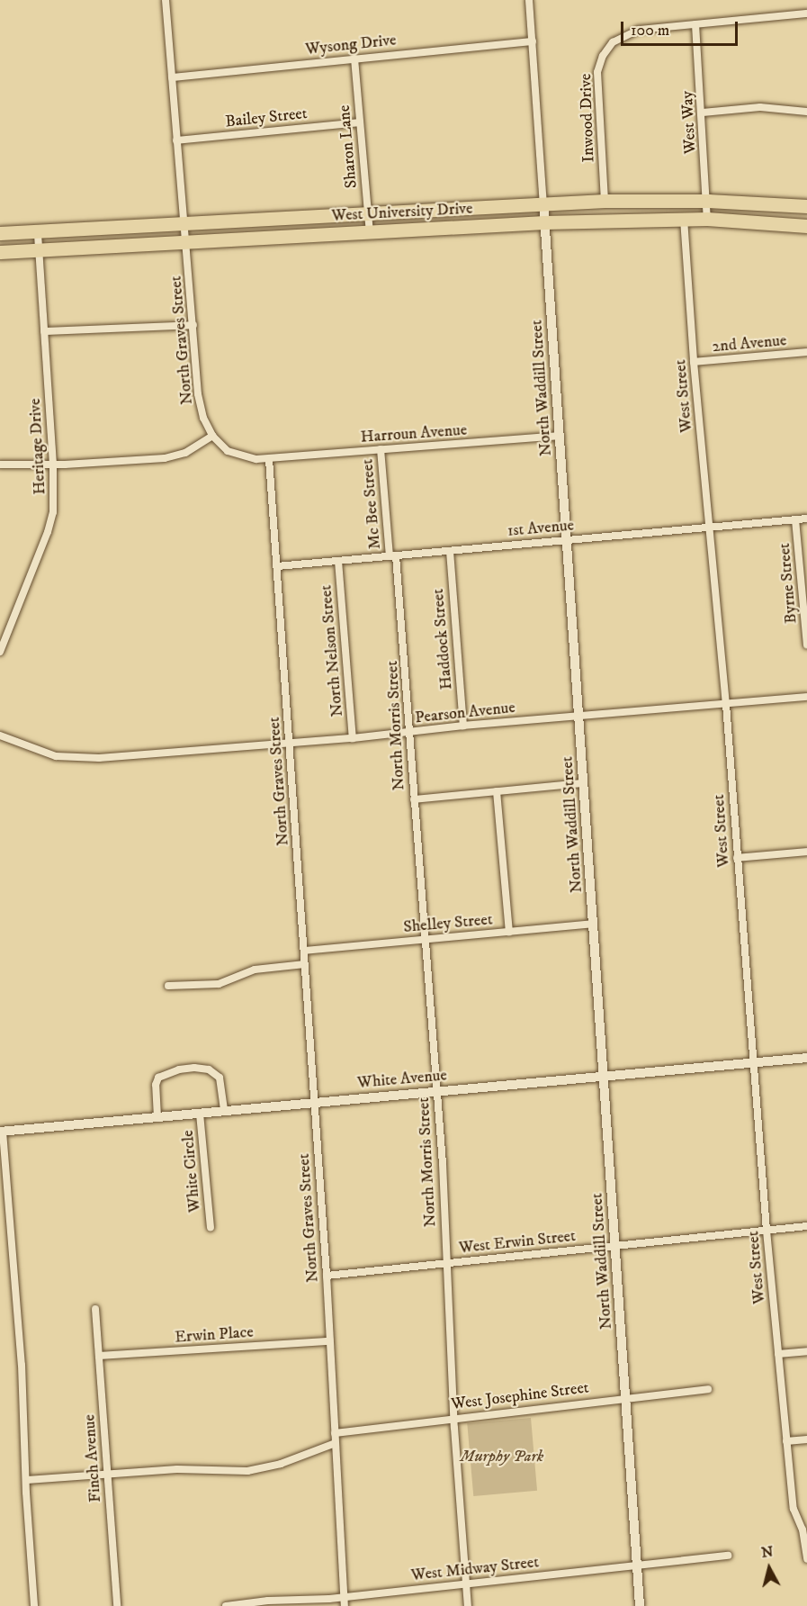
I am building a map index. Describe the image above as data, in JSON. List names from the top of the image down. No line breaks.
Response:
{"streets":{"highway":["West University Drive"],"street":["Wysong Drive","Bailey Street","Inwood Drive","West Way","Sharon Lane","North Graves Street","2nd Avenue","North Waddill Street","West Street","Harroun Avenue","Heritage Drive","Mc Bee Street","1st Avenue","Byrne Street","Haddock Street","North Nelson Street","Pearson Avenue","North Morris Street","Shelley Street","White Avenue","White Circle","West Erwin Street","Erwin Place","West Josephine Street","Finch Avenue","West Midway Street"]},"crossings":[["Wysong Drive","Sharon Lane"],["Wysong Drive","North Graves Street"],["Wysong Drive","North Waddill Street"],["Bailey Street","Sharon Lane"],["Bailey Street","North Graves Street"],["Inwood Drive","West Way"],["Inwood Drive","West University Drive"],["West Way","West University Drive"],["Sharon Lane","West University Drive"],["West University Drive","North Graves Street"],["West University Drive","North Waddill Street"],["West University Drive","West Street"],["West University Drive","Heritage Drive"],["North Graves Street","Harroun Avenue"],["North Graves Street","1st Avenue"],["North Graves Street","Pearson Avenue"],["North Graves Street","Shelley Street"],["North Graves Street","White Avenue"],["North Graves Street","West Erwin Street"],["North Graves Street","Erwin Place"],["North Graves Street","West Josephine Street"],["North Graves Street","West Midway Street"],["2nd Avenue","West Street"],["North Waddill Street","Harroun Avenue"],["North Waddill Street","1st Avenue"],["North Waddill Street","Pearson Avenue"],["North Waddill Street","Shelley Street"],["North Waddill Street","White Avenue"],["North Waddill Street","West Erwin Street"],["North Waddill Street","West Josephine Street"],["North Waddill Street","West Midway Street"],["West Street","1st Avenue"],["West Street","Pearson Avenue"],["West Street","White Avenue"],["West Street","West Erwin Street"],["Harroun Avenue","Mc Bee Street"],["Mc Bee Street","1st Avenue"],["Mc Bee Street","North Morris Street"],["1st Avenue","Byrne Street"],["1st Avenue","Haddock Street"],["1st Avenue","North Nelson Street"],["1st Avenue","North Morris Street"],["Haddock Street","Pearson Avenue"],["North Nelson Street","Pearson Avenue"],["Pearson Avenue","North Morris Street"],["North Morris Street","Shelley Street"],["North Morris Street","White Avenue"],["North Morris Street","West Erwin Street"],["North Morris Street","West Josephine Street"],["North Morris Street","West Midway Street"],["White Avenue","White Circle"],["Erwin Place","Finch Avenue"]],"parks":["Murphy Park"],"scale_bar":"100 m","north":"top"}
